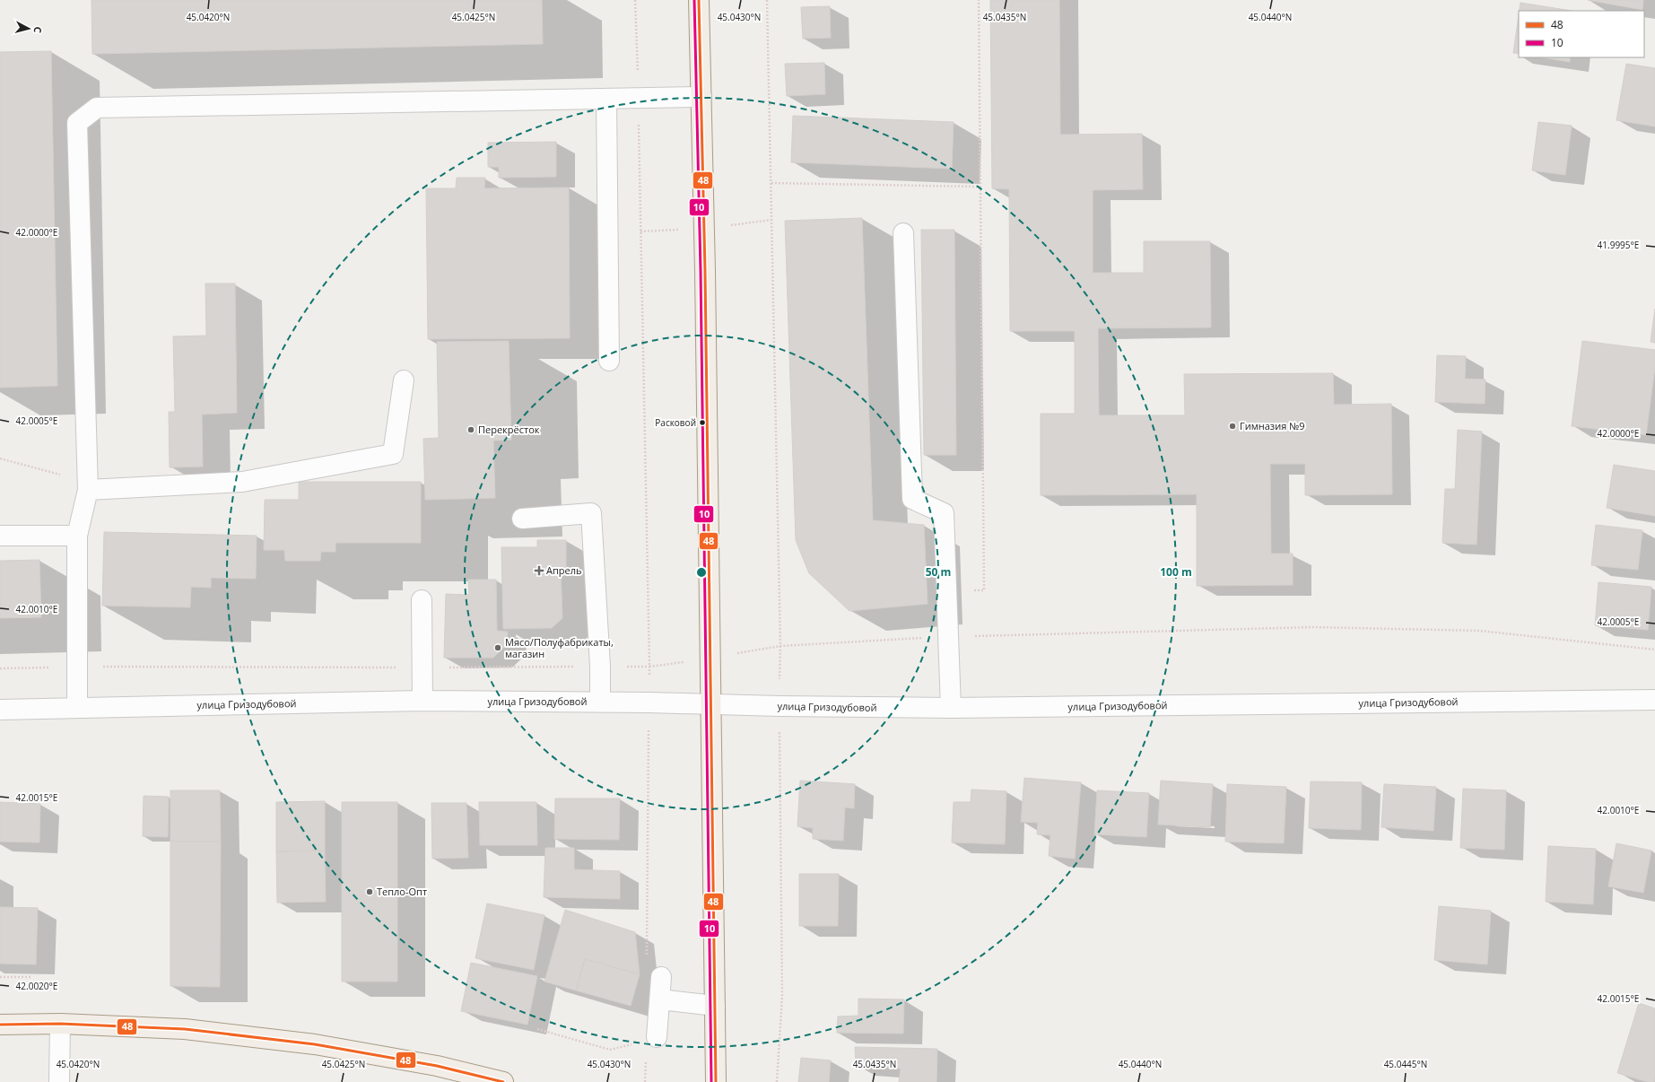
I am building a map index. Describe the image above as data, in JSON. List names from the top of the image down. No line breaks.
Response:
{"streets":{"street":["улица Гризодубовой"]},"places":{"other":["Расковой","Гимназия №9","Перекрёсток","Мясо/Полуфабрикаты, магазин","Тепло-Опт"],"health":["Апрель"]},"lines":["transit line 48","transit line 10"],"legend":["48","10"],"north":"right","coordinates":["45.0420°N","45.0425°N","45.0430°N","45.0435°N","45.0440°N","42.0000°E","41.9995°E","42.0005°E","42.0010°E","42.0015°E","42.0020°E","45.0445°N"],"rings":["50 m","100 m"]}
